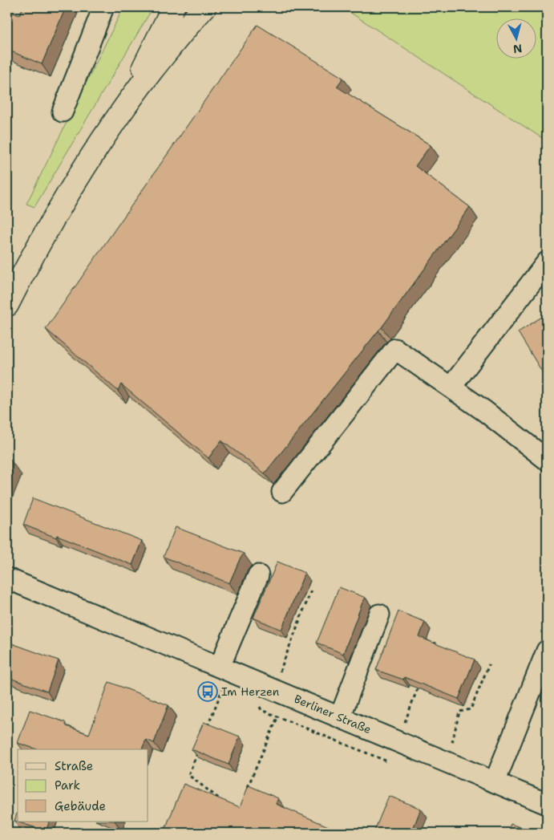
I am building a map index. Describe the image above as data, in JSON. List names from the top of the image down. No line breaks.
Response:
{"streets":{"street":["Berliner Straße"]},"places":{"bus stop":["Im Herzen"]},"legend":["Straße","Park","Gebäude"],"north":"bottom"}
